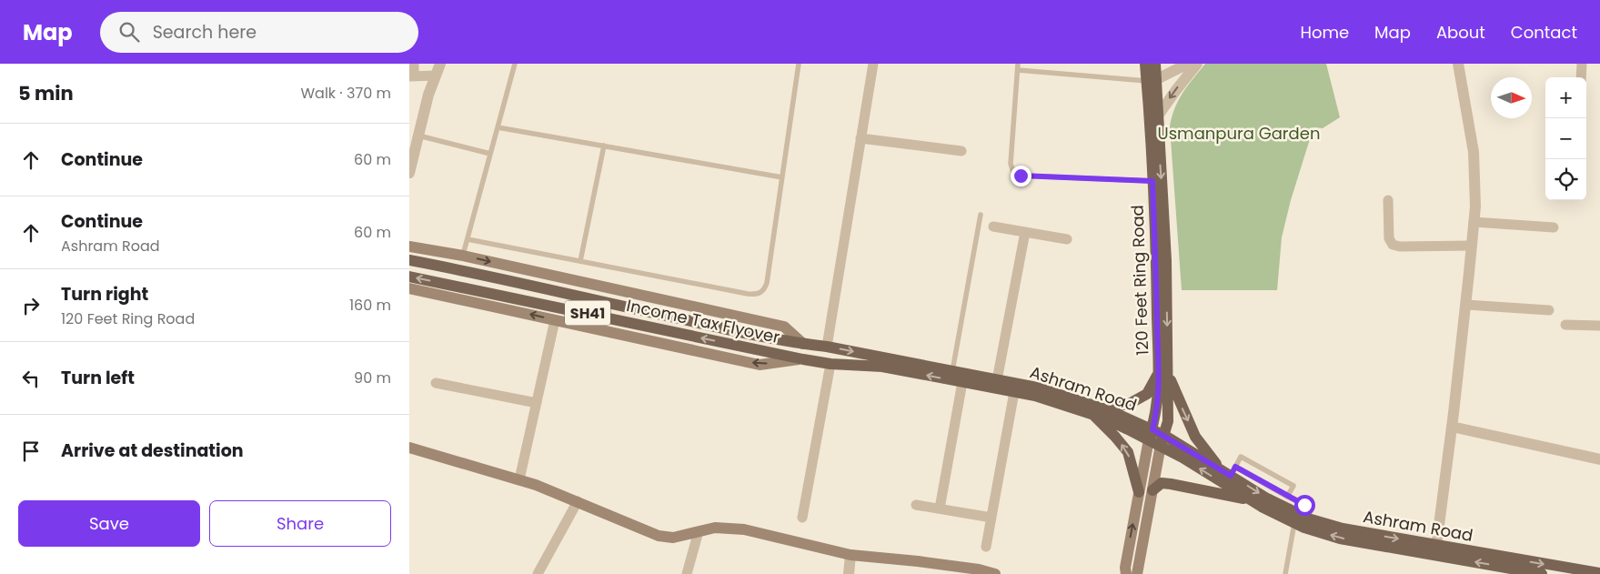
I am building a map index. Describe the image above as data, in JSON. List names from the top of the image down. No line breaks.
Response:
{"streets":{"main road":["120 Feet Ring Road","SH41","Income Tax Flyover","Ashram Road"]},"crossings":[["120 Feet Ring Road","Ashram Road"],["Income Tax Flyover","Ashram Road"]],"parks":["Usmanpura Garden"],"north":"right","page":{"header":"Map","search":"Search here","nav":["Home","Map","About","Contact"],"heading":["5 min","Walk · 370 m"],"map_buttons":["+","−"],"list":[["Continue","60 m"],["Continue","Ashram Road","60 m"],["Turn right","120 Feet Ring Road","160 m"],["Turn left","90 m"],"Arrive at destination"],"buttons":["Save","Share"]}}
